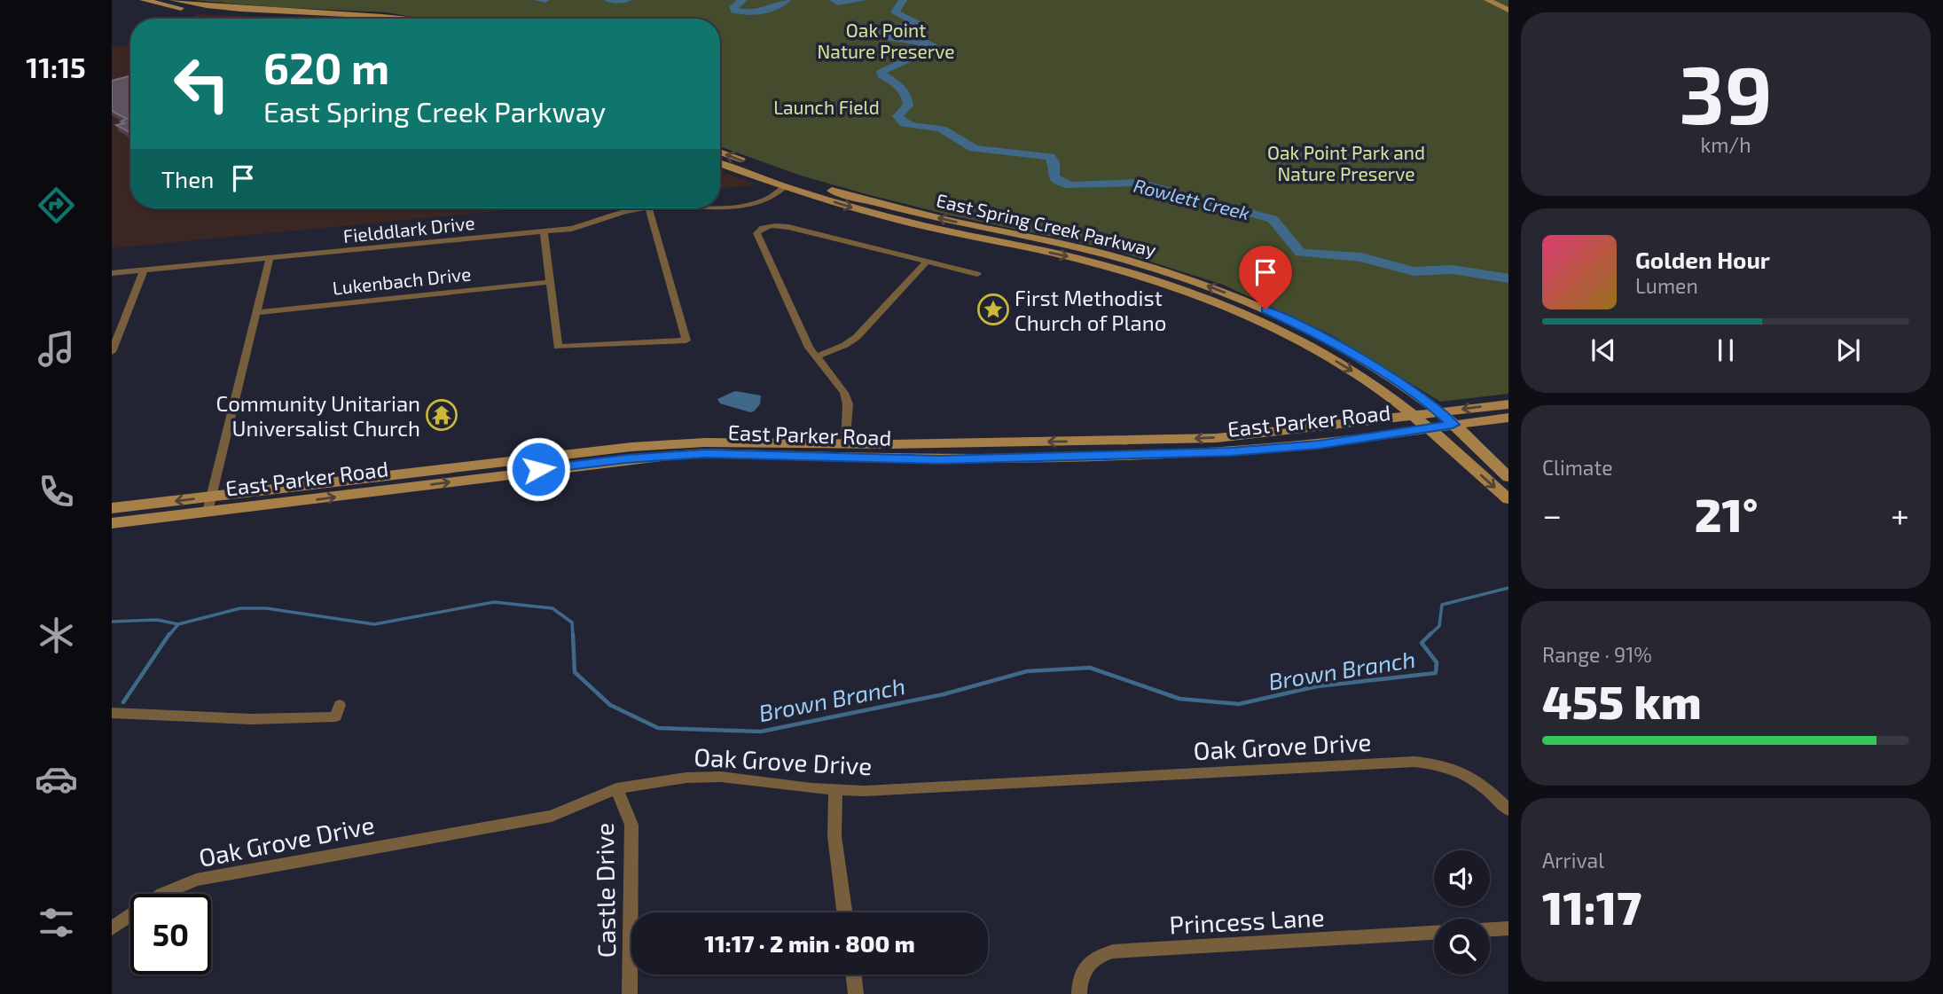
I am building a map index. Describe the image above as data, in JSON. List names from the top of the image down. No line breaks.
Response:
{"streets":{"main road":["East Spring Creek Parkway","East Parker Road"],"street":["Fielddlark Drive","Lukenbach Drive","Oak Grove Drive","Castle Drive","Princess Lane"]},"crossings":[["East Spring Creek Parkway","Fielddlark Drive"],["East Spring Creek Parkway","East Parker Road"],["Oak Grove Drive","Castle Drive"]],"water":["Rowlett Creek","Brown Branch"],"parks":["Oak Point Nature Preserve","Launch Field","Oak Point Park and Nature Preserve"],"places":{"place":["First Methodist Church of Plano"],"temple":["Community Unitarian Universalist Church"]},"page":{"tabs":"11:15","tile":[["39","km/h"],"Climate",["Range · 91%","455 km"],["Arrival","11:17"]],"turn":["620 m","East Spring Creek Parkway"],"then":"Then","song":["Golden Hour","Lumen"],"heat":["−","21°","+"],"limit":"50","trip":"11:17 · 2 min · 800 m"}}
